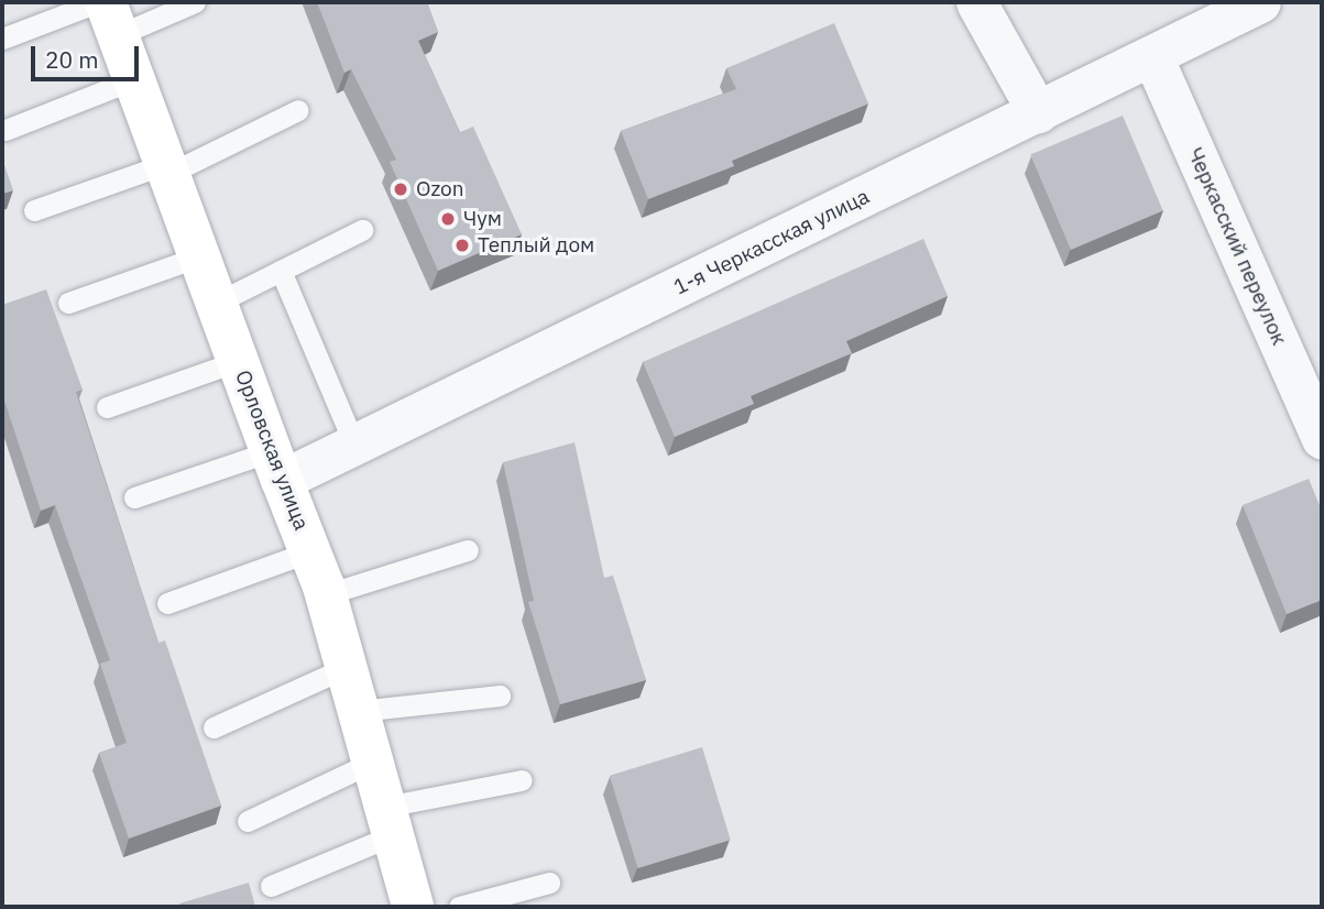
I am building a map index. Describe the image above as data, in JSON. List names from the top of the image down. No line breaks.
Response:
{"streets":{"main road":["Орловская улица"],"street":["1-я Черкасская улица","Черкасский переулок"]},"crossings":[["1-я Черкасская улица","Черкасский переулок"],["1-я Черкасская улица","Орловская улица"]],"places":["Ozon","Чум","Теплый дом"],"scale_bar":"20 m"}
